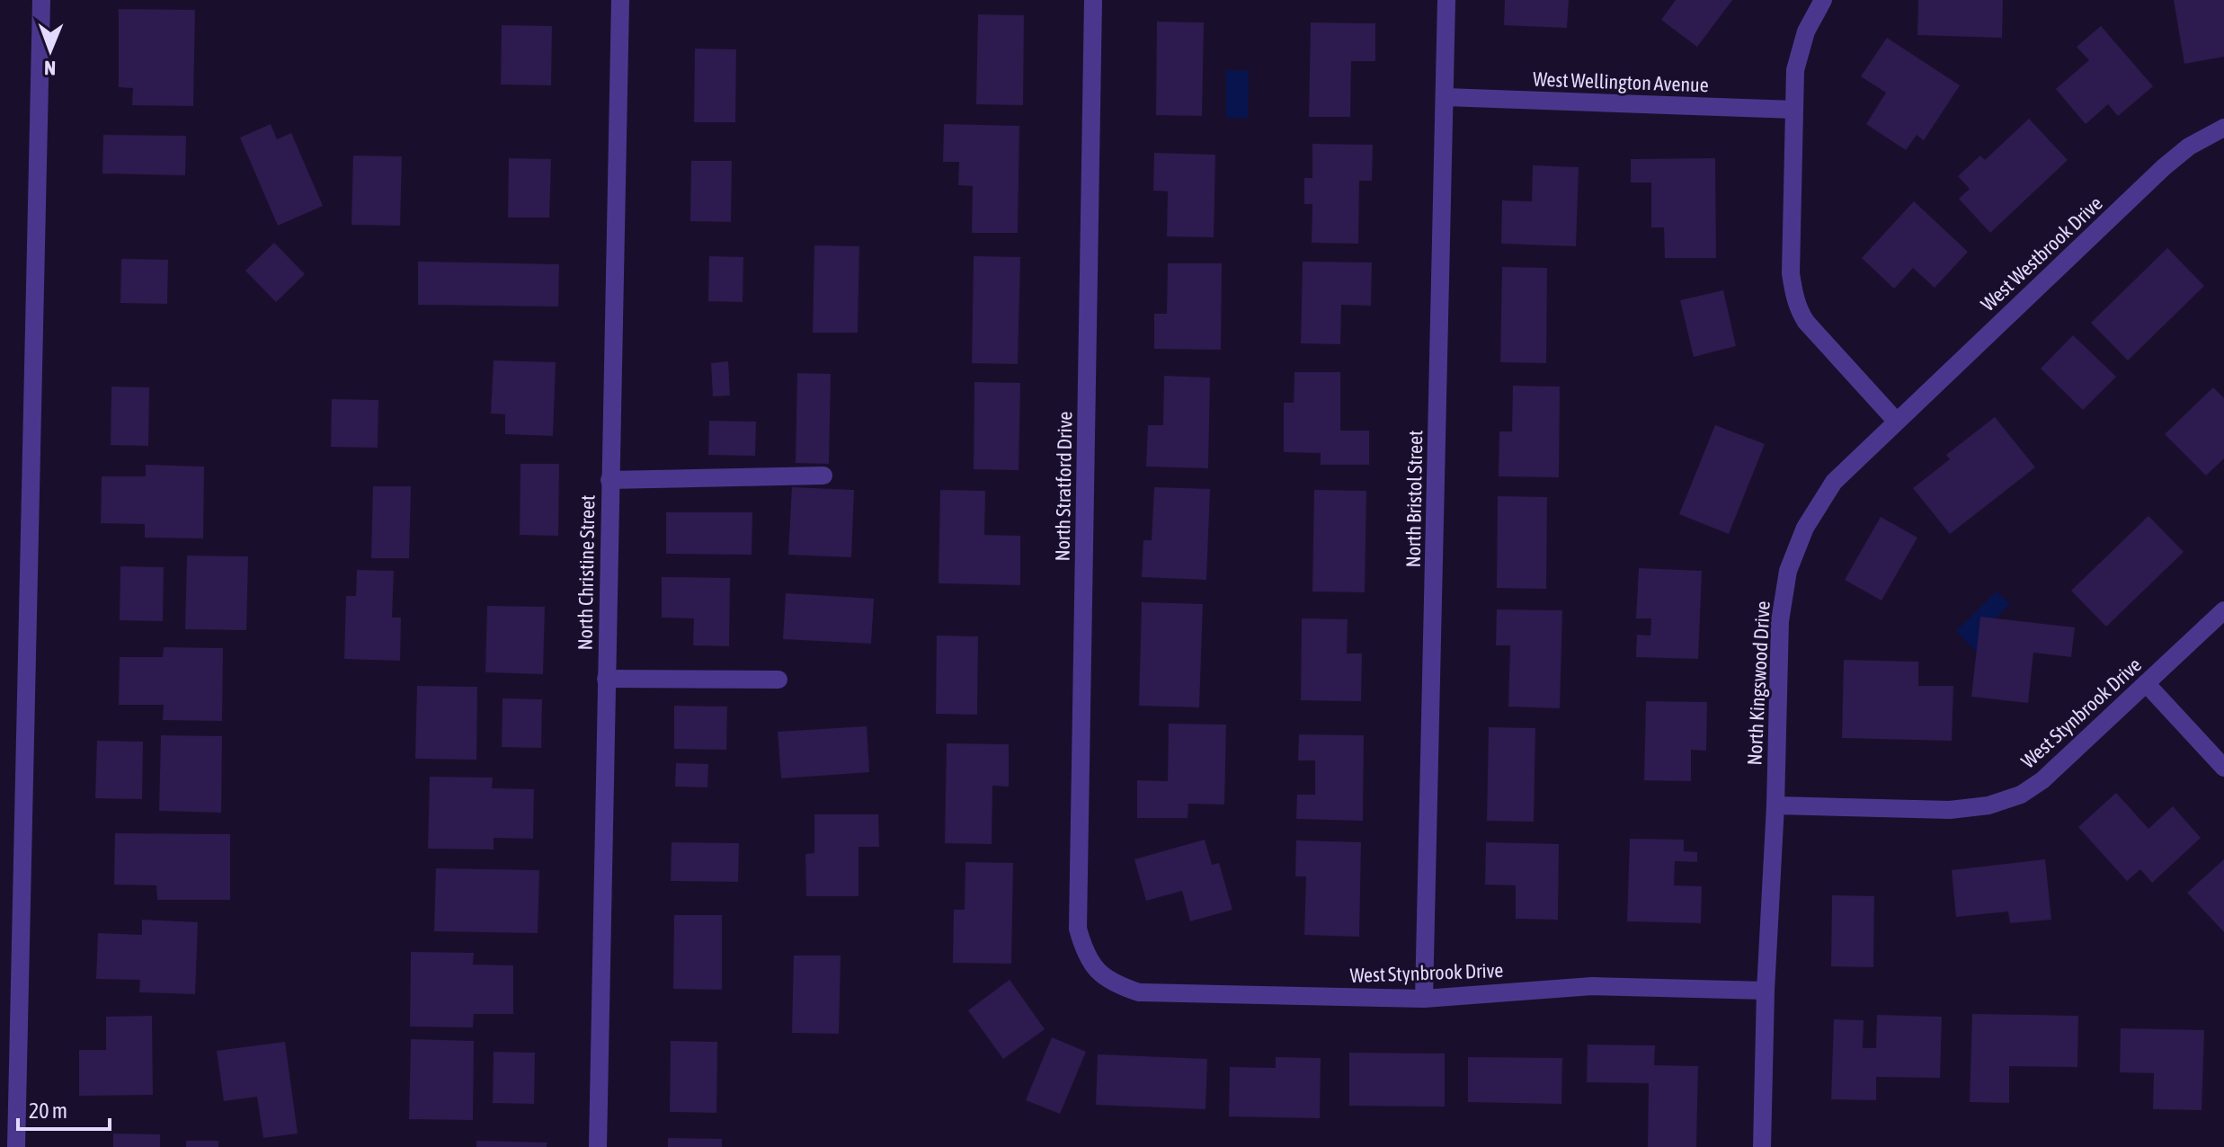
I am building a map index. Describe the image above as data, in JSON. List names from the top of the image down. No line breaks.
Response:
{"streets":{"street":["West Wellington Avenue","West Westbrook Drive","North Stratford Drive","North Bristol Street","North Christine Street","North Kingswood Drive","West Stynbrook Drive"]},"crossings":[["West Wellington Avenue","North Bristol Street"],["West Westbrook Drive","North Kingswood Drive"],["North Stratford Drive","West Stynbrook Drive"],["North Bristol Street","West Stynbrook Drive"],["North Kingswood Drive","West Stynbrook Drive"]],"scale_bar":"20 m","north":"bottom"}
